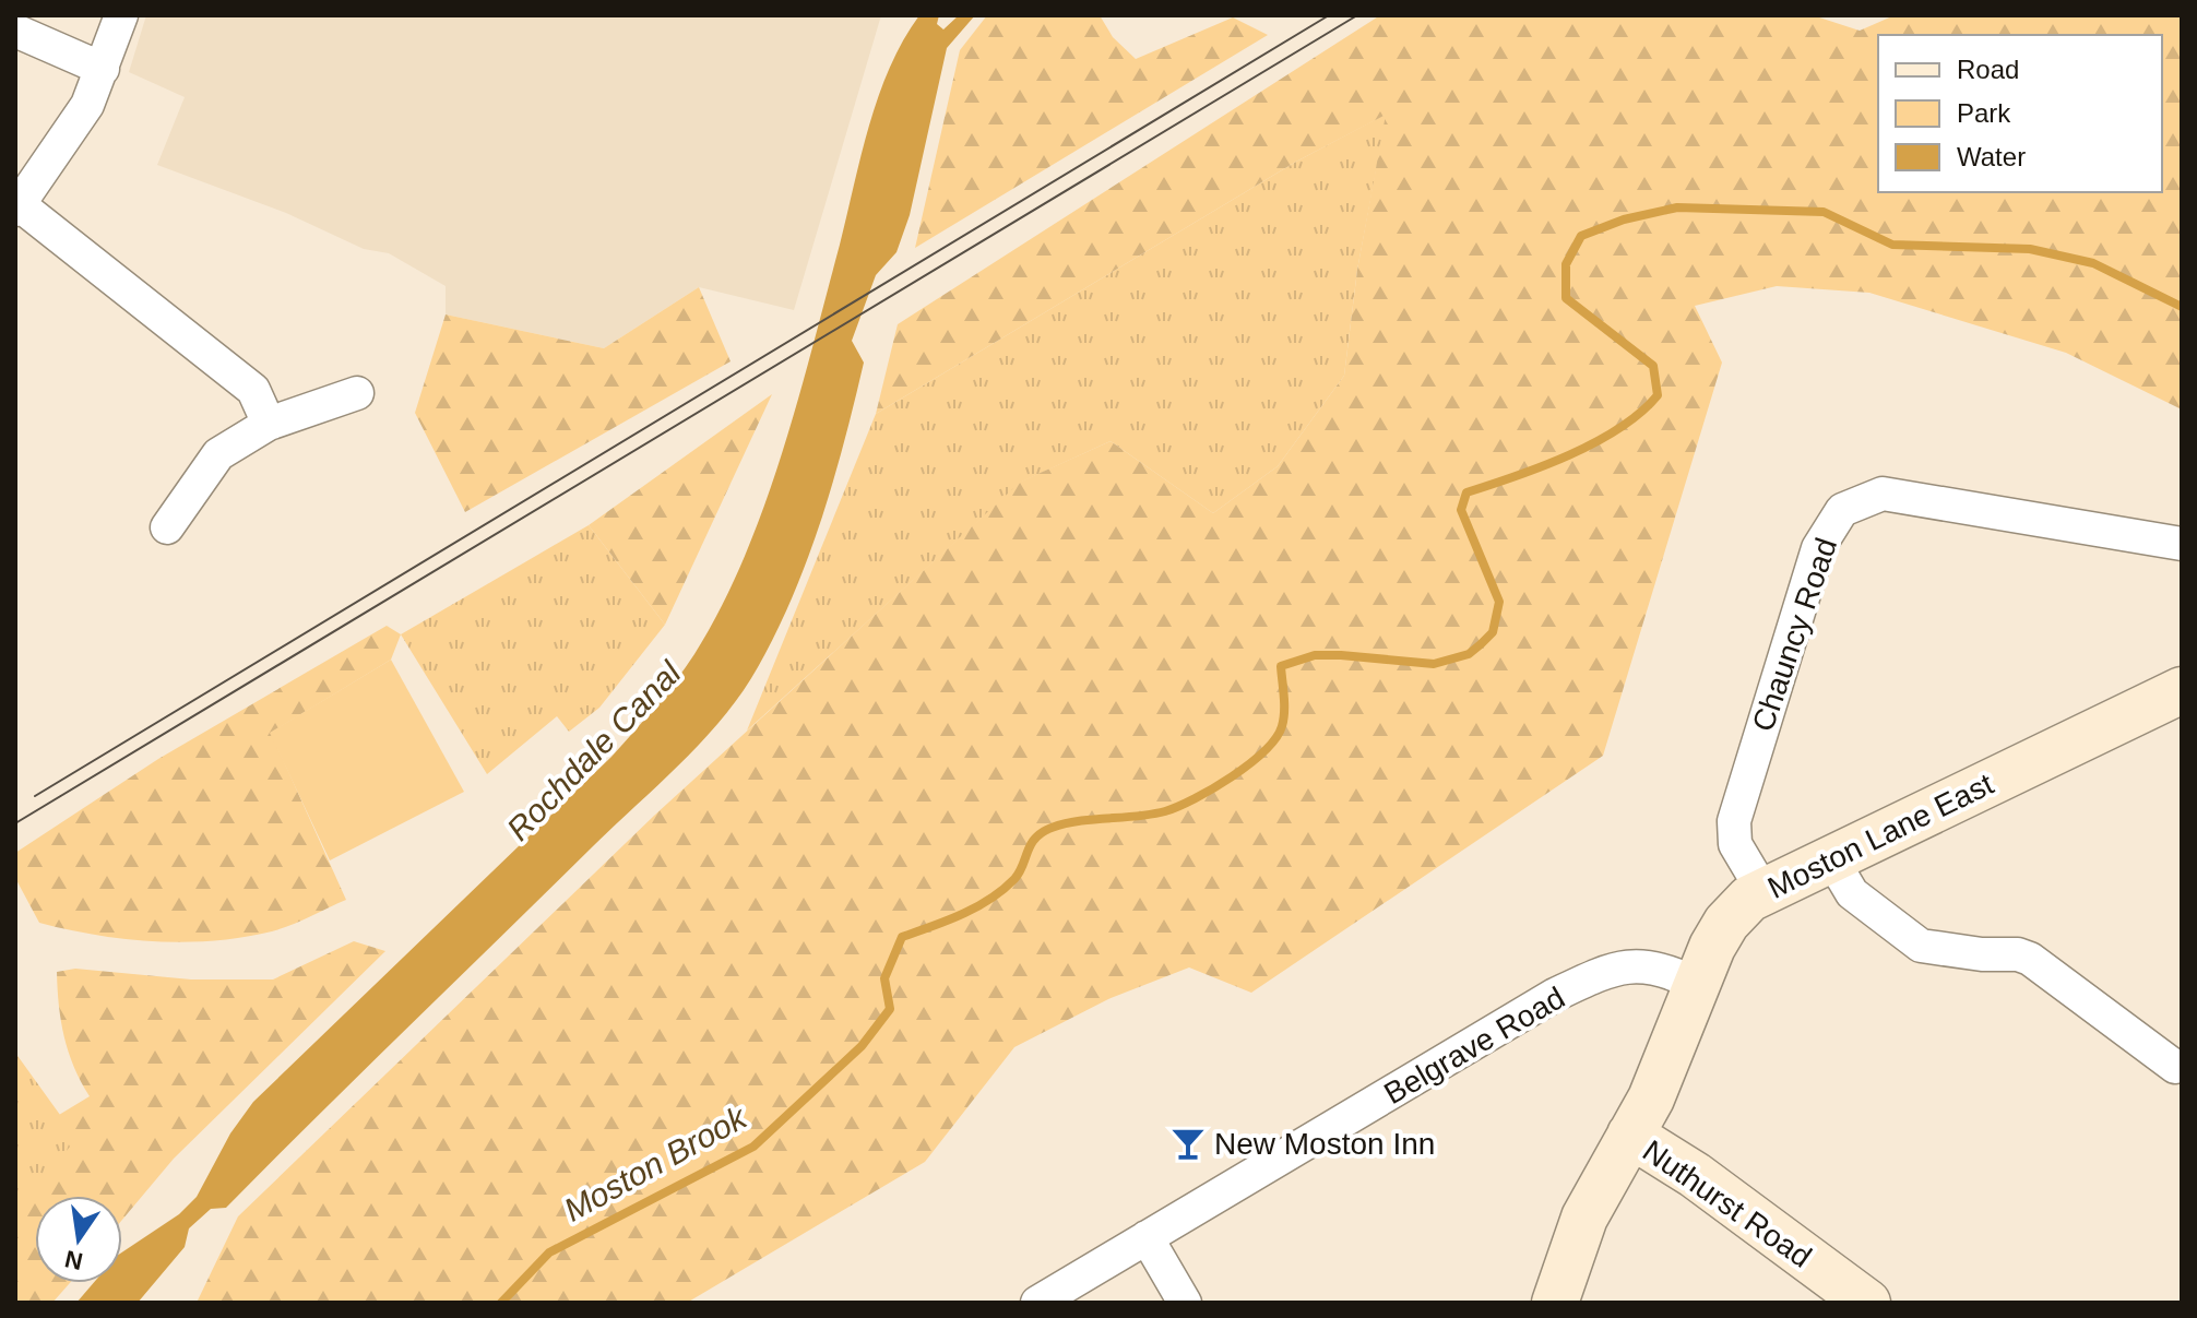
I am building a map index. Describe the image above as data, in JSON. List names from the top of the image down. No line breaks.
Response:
{"streets":{"street":["Chauncy Road","Moston Lane East","Belgrave Road","Nuthurst Road"]},"crossings":[["Chauncy Road","Moston Lane East"],["Moston Lane East","Belgrave Road"],["Moston Lane East","Nuthurst Road"]],"water":["Rochdale Canal","Moston Brook"],"places":{"bar":["New Moston Inn"]},"legend":["Road","Park","Water"],"north":"bottom"}
